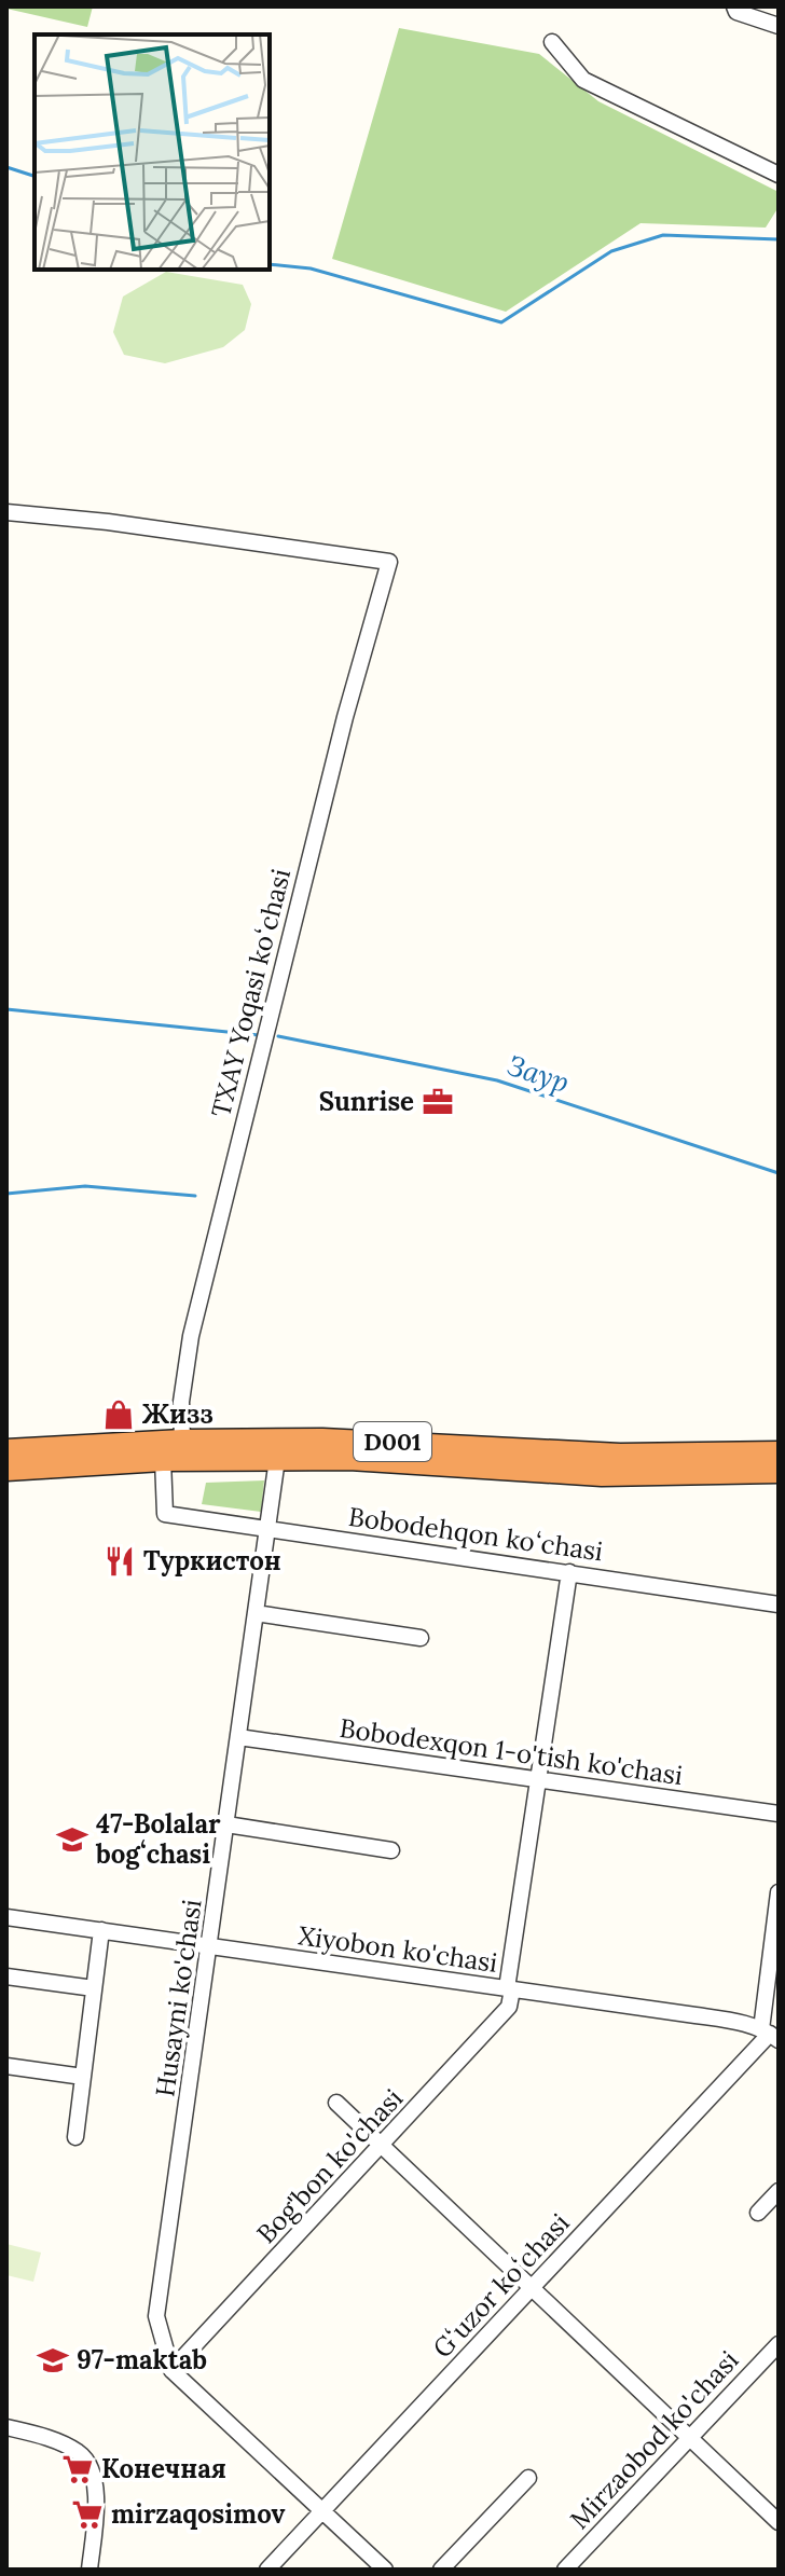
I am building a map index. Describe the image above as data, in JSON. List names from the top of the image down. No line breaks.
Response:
{"streets":{"highway":["D001"],"street":["TXAY Yoqasi koʻchasi","Bobodehqon koʻchasi","Bobodexqon 1-o'tish ko'chasi","Xiyobon ko'chasi","Husayni ko'chasi","Bog'bon ko'chasi","Gʻuzor koʻchasi","Mirzaobod ko'chasi"]},"crossings":[["TXAY Yoqasi koʻchasi","D001"],["D001","Bobodehqon koʻchasi"],["D001","Husayni ko'chasi"],["Bobodehqon koʻchasi","Husayni ko'chasi"],["Bobodehqon koʻchasi","Bog'bon ko'chasi"],["Bobodexqon 1-o'tish ko'chasi","Husayni ko'chasi"],["Bobodexqon 1-o'tish ko'chasi","Bog'bon ko'chasi"],["Xiyobon ko'chasi","Husayni ko'chasi"],["Xiyobon ko'chasi","Bog'bon ko'chasi"],["Xiyobon ko'chasi","Gʻuzor koʻchasi"],["Husayni ko'chasi","Bog'bon ko'chasi"]],"water":["Заур"],"places":{"office":["Sunrise"],"shop":["Жизз"],"restaurant":["Туркистон"],"school or university":["47-Bolalar bogʻchasi","97-maktab"],"supermarket":["Конечная","mirzaqosimov"]}}
